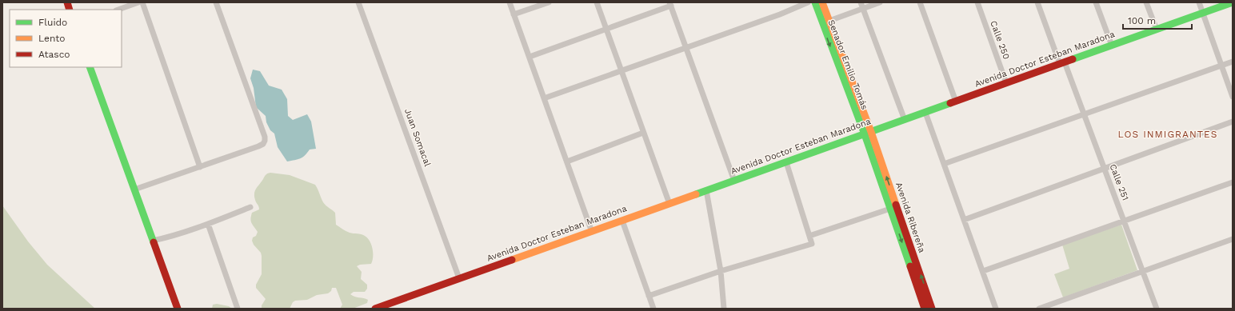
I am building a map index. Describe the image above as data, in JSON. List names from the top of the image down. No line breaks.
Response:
{"streets":{"main road":["Avenida Doctor Esteban Maradona","Senador Emilio Tomás","Avenida Ribereña"],"street":["Calle 250","Juan Somacal","Calle 251"]},"crossings":[["Calle 250","Avenida Doctor Esteban Maradona"],["Avenida Doctor Esteban Maradona","Senador Emilio Tomás"],["Avenida Doctor Esteban Maradona","Juan Somacal"],["Avenida Doctor Esteban Maradona","Calle 251"],["Avenida Doctor Esteban Maradona","Avenida Ribereña"],["Senador Emilio Tomás","Avenida Ribereña"]],"districts":["LOS INMIGRANTES"],"legend":["Fluido","Lento","Atasco"],"scale_bar":"100 m"}
